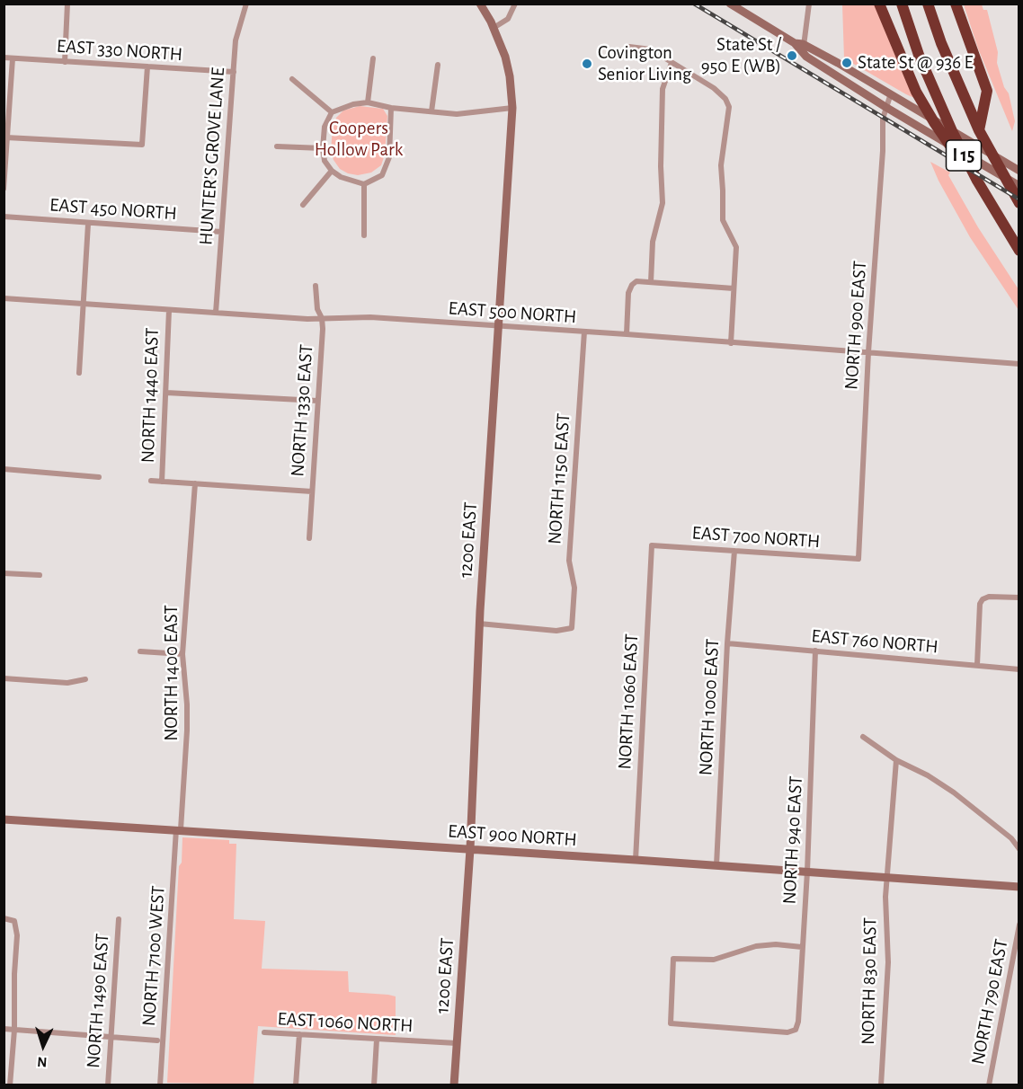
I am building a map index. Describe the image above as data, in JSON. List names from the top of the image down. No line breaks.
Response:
{"streets":{"highway":["I 15"],"main road":["1200 EAST","EAST 900 NORTH"],"street":["EAST 330 NORTH","HUNTER'S GROVE LANE","EAST 450 NORTH","EAST 500 NORTH","NORTH 900 EAST","NORTH 1440 EAST","NORTH 1330 EAST","NORTH 1150 EAST","EAST 700 NORTH","EAST 760 NORTH","NORTH 1400 EAST","NORTH 1060 EAST","NORTH 1000 EAST","NORTH 940 EAST","NORTH 7100 WEST","NORTH 830 EAST","NORTH 1490 EAST","NORTH 790 EAST","EAST 1060 NORTH"]},"crossings":[["EAST 330 NORTH","HUNTER'S GROVE LANE"],["HUNTER'S GROVE LANE","EAST 450 NORTH"],["HUNTER'S GROVE LANE","EAST 500 NORTH"],["EAST 500 NORTH","NORTH 900 EAST"],["EAST 500 NORTH","NORTH 1440 EAST"],["EAST 500 NORTH","NORTH 1330 EAST"],["EAST 500 NORTH","NORTH 1150 EAST"],["EAST 500 NORTH","1200 EAST"],["NORTH 900 EAST","EAST 700 NORTH"],["NORTH 1150 EAST","1200 EAST"],["EAST 700 NORTH","NORTH 1060 EAST"],["EAST 700 NORTH","NORTH 1000 EAST"],["1200 EAST","EAST 900 NORTH"],["1200 EAST","EAST 1060 NORTH"],["EAST 760 NORTH","NORTH 1000 EAST"],["EAST 760 NORTH","NORTH 940 EAST"],["NORTH 1400 EAST","EAST 900 NORTH"],["NORTH 1400 EAST","NORTH 7100 WEST"],["NORTH 1060 EAST","EAST 900 NORTH"],["NORTH 1000 EAST","EAST 900 NORTH"],["EAST 900 NORTH","NORTH 940 EAST"],["EAST 900 NORTH","NORTH 7100 WEST"],["EAST 900 NORTH","NORTH 830 EAST"]],"parks":["Coopers Hollow Park"],"places":["State St / 950 E (WB)","State St @ 936 E","Covington Senior Living"],"north":"bottom"}
